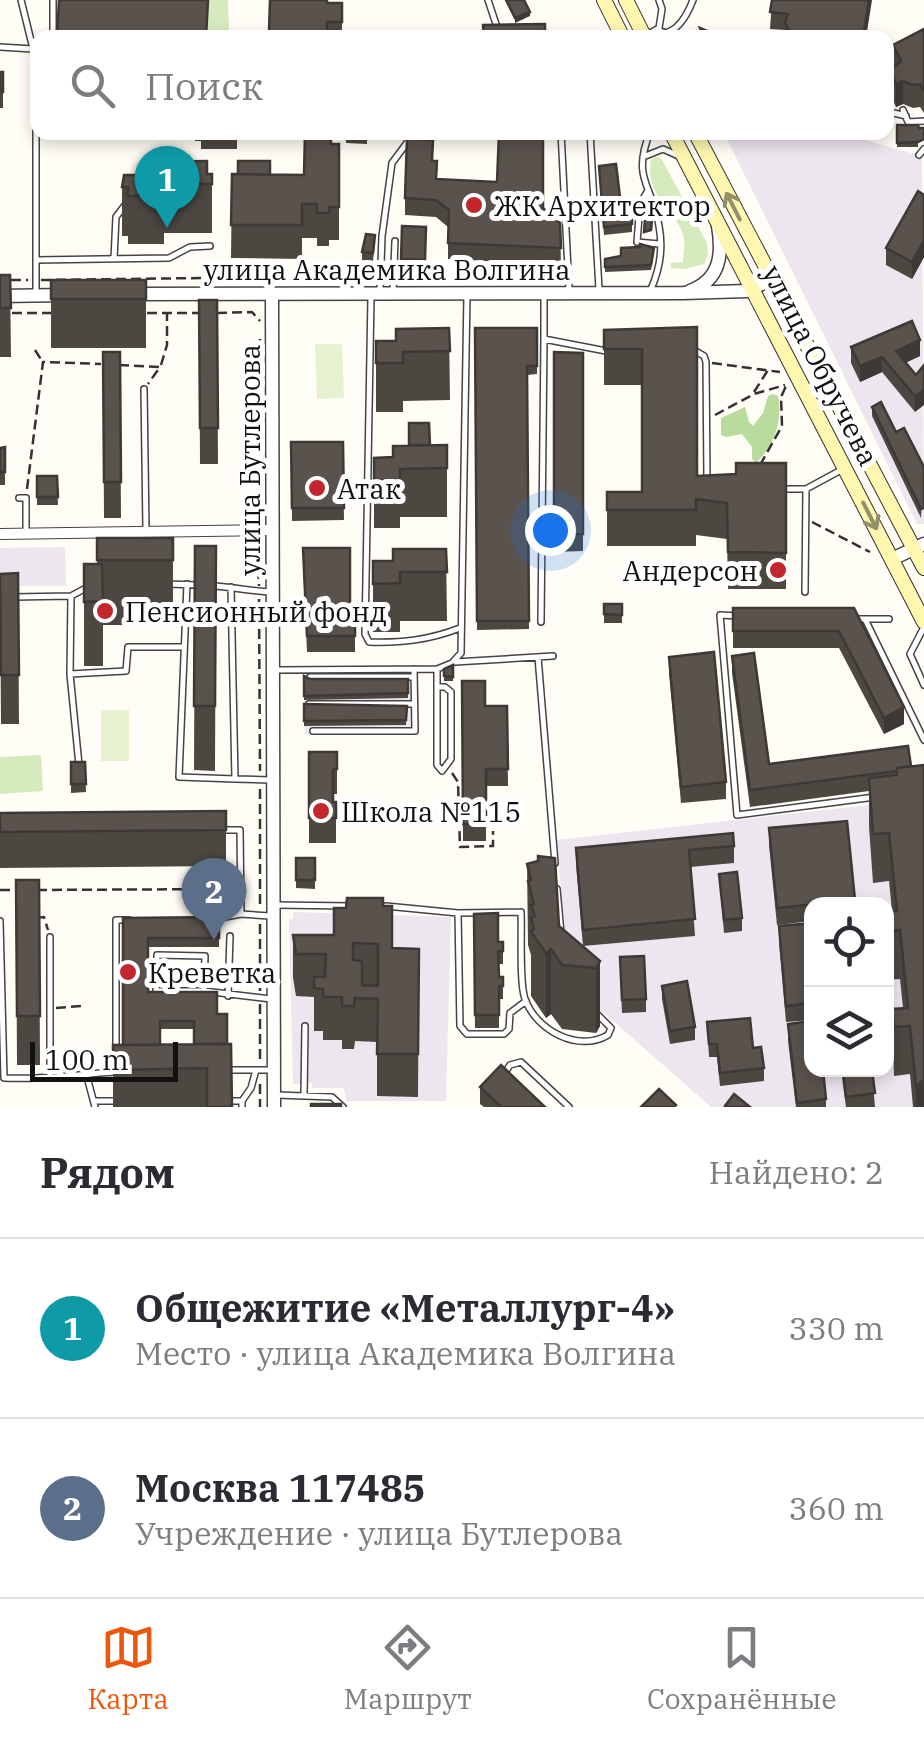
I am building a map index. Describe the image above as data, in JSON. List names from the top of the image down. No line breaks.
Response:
{"streets":{"main road":["улица Обручева"],"street":["улица Академика Волгина","улица Бутлерова"]},"crossings":[["улица Академика Волгина","улица Обручева"],["улица Академика Волгина","улица Бутлерова"]],"places":["ЖК Архитектор","Атак","Андерсон","Пенсионный фонд","Школа №115","Креветка"],"scale_bar":"100 m","page":{"search":"Поиск","pins":["1","2"],"scale":"100 m","heading":["Рядом","Найдено: 2"],"list":[{"mark":"1","name":"Общежитие «Металлург-4»","note":"Место · улица Академика Волгина","value":"330 m"},{"mark":"2","name":"Москва 117485","note":"Учреждение · улица Бутлерова","value":"360 m"}],"nav":["Карта","Маршрут","Сохранённые"]}}
